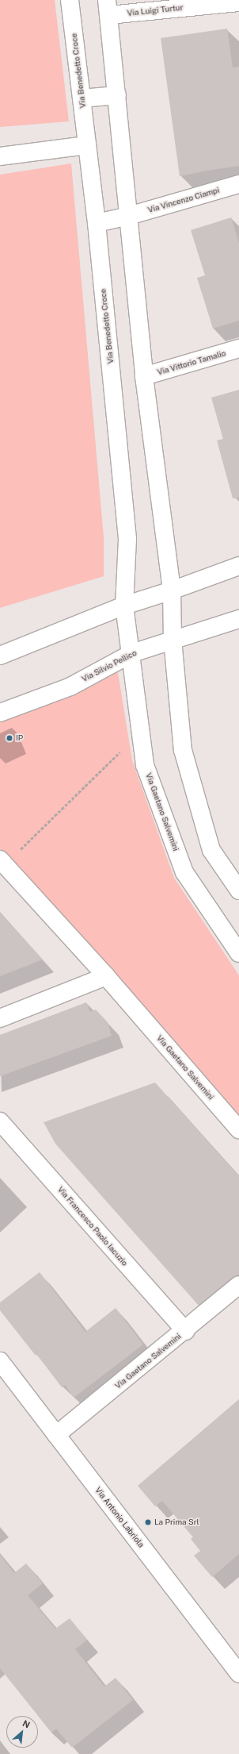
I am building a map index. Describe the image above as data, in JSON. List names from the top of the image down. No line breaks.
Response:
{"streets":{"street":["Via Luigi Turtur","Via Benedetto Croce","Via Vincenzo Ciampi","Via Vittorio Tamalio","Via Silvio Pellico","Via Gaetano Salvemini","Via Francesco Paolo Iacuzio","Via Antonio Labriola"]},"crossings":[["Via Benedetto Croce","Via Vincenzo Ciampi"],["Via Benedetto Croce","Via Silvio Pellico"],["Via Benedetto Croce","Via Gaetano Salvemini"],["Via Silvio Pellico","Via Gaetano Salvemini"],["Via Gaetano Salvemini","Via Francesco Paolo Iacuzio"],["Via Gaetano Salvemini","Via Antonio Labriola"]],"places":["IP","La Prima Srl"],"north":"top right"}
